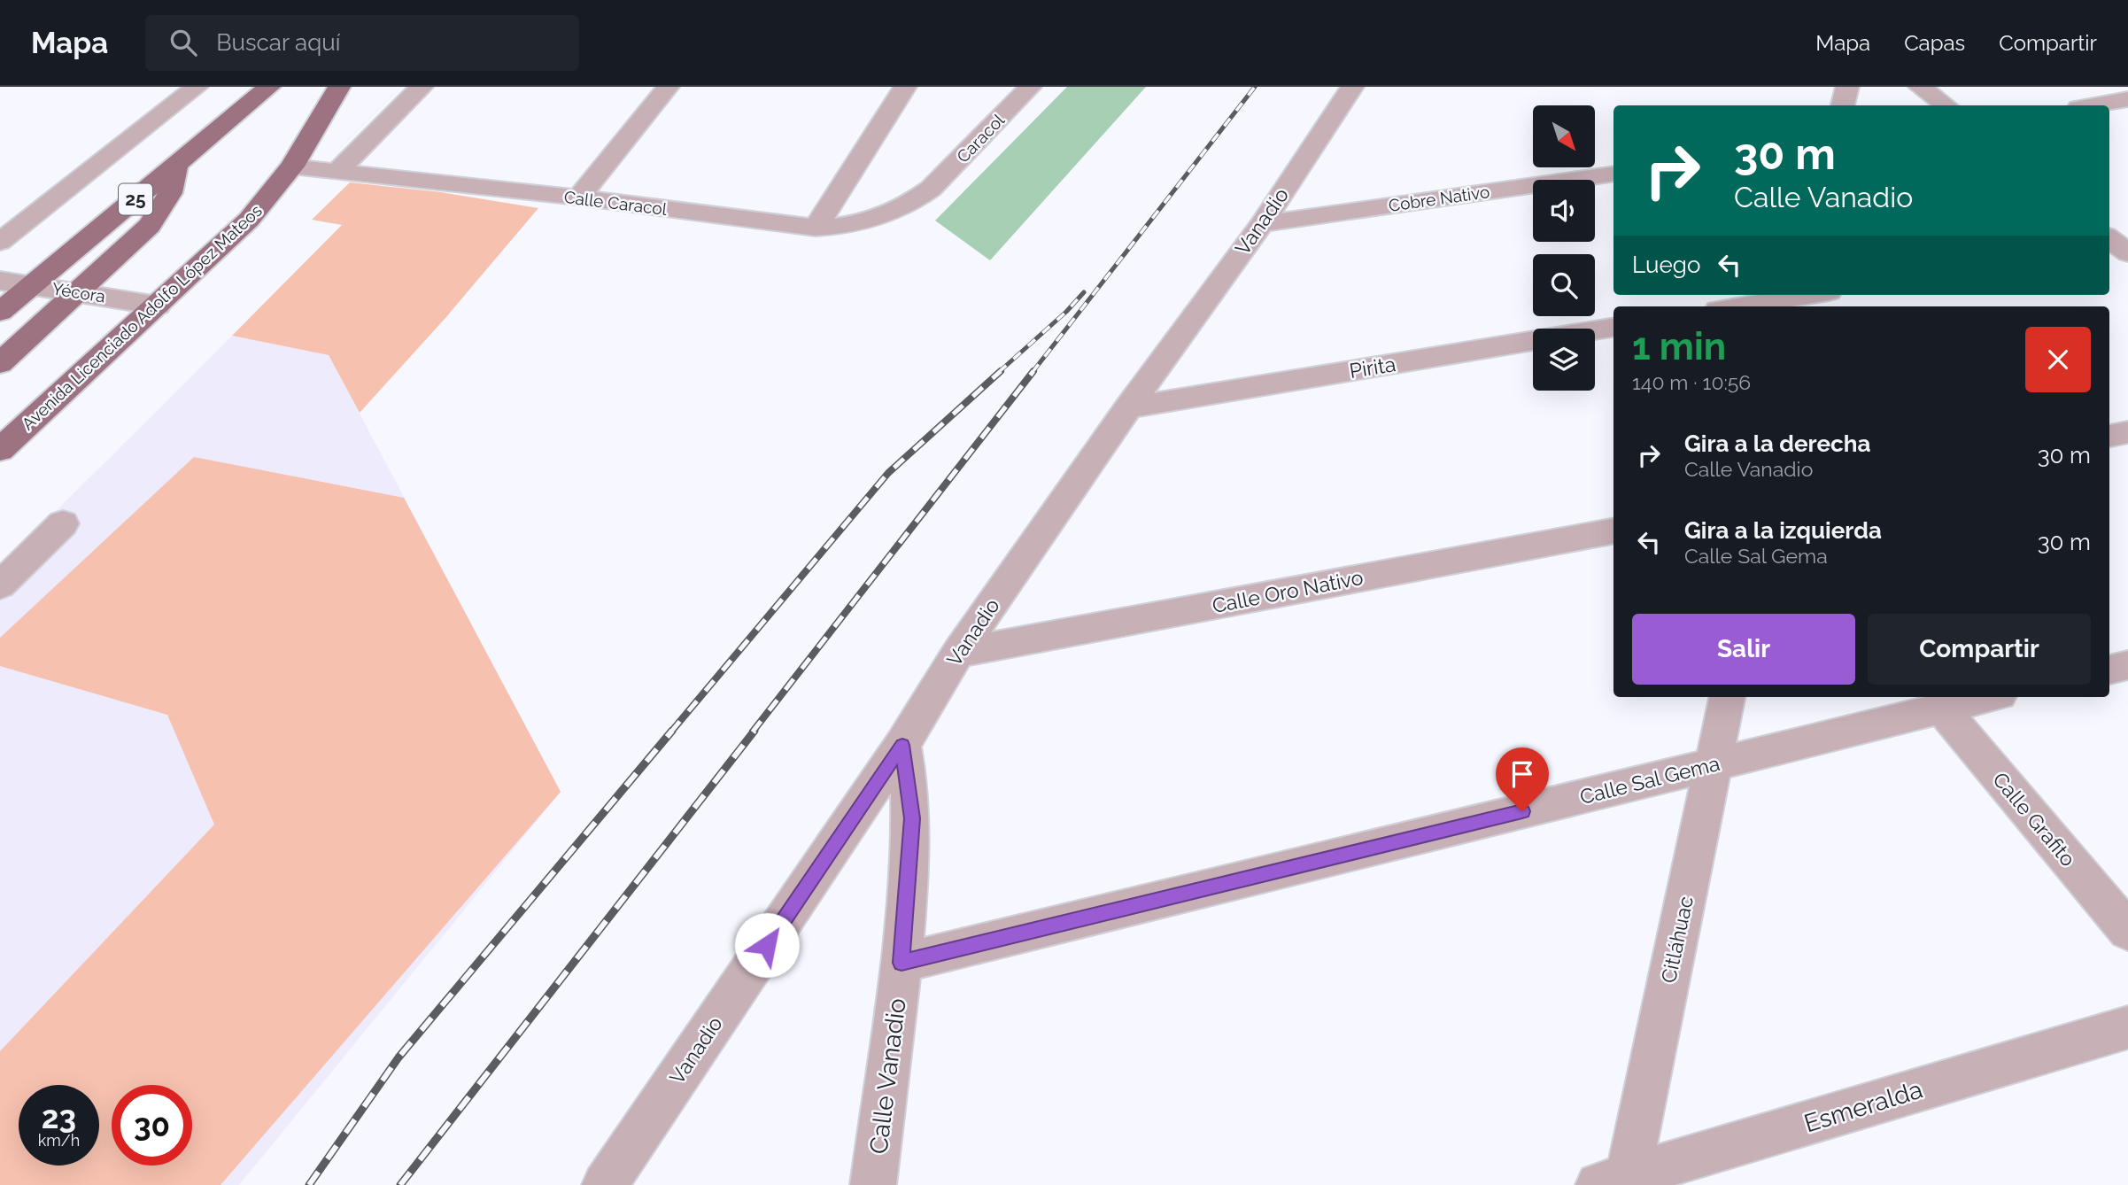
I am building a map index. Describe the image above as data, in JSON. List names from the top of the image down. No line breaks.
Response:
{"streets":{"main road":["25","Avenida Licenciado Adolfo López Mateos"],"street":["Caracol","Cobre Nativo","Calle Caracol","Vanadio","Yécora","Pirita","Calle Oro Nativo","Calle Sal Gema","Calle Grafito","Citláhuac","Calle Vanadio","Esmeralda"]},"crossings":[["Caracol","Calle Caracol"],["Cobre Nativo","Vanadio"],["25","Yécora"],["Calle Caracol","Avenida Licenciado Adolfo López Mateos"],["Vanadio","Pirita"],["Vanadio","Calle Oro Nativo"],["Vanadio","Calle Vanadio"],["Yécora","Avenida Licenciado Adolfo López Mateos"],["Calle Sal Gema","Calle Grafito"],["Calle Sal Gema","Citláhuac"],["Calle Sal Gema","Calle Vanadio"],["Citláhuac","Esmeralda"]],"north":"bottom right","page":{"header":"Mapa","search":"Buscar aquí","nav":["Mapa","Capas","Compartir"],"turn":["30 m","Calle Vanadio"],"then":"Luego","heading":["1 min","140 m · 10:56"],"list":[{"name":"Gira a la derecha","note":"Calle Vanadio","value":"30 m"},{"name":"Gira a la izquierda","note":"Calle Sal Gema","value":"30 m"}],"buttons":["Salir","Compartir"],"speed":"23 km/h","limit":"30"}}
